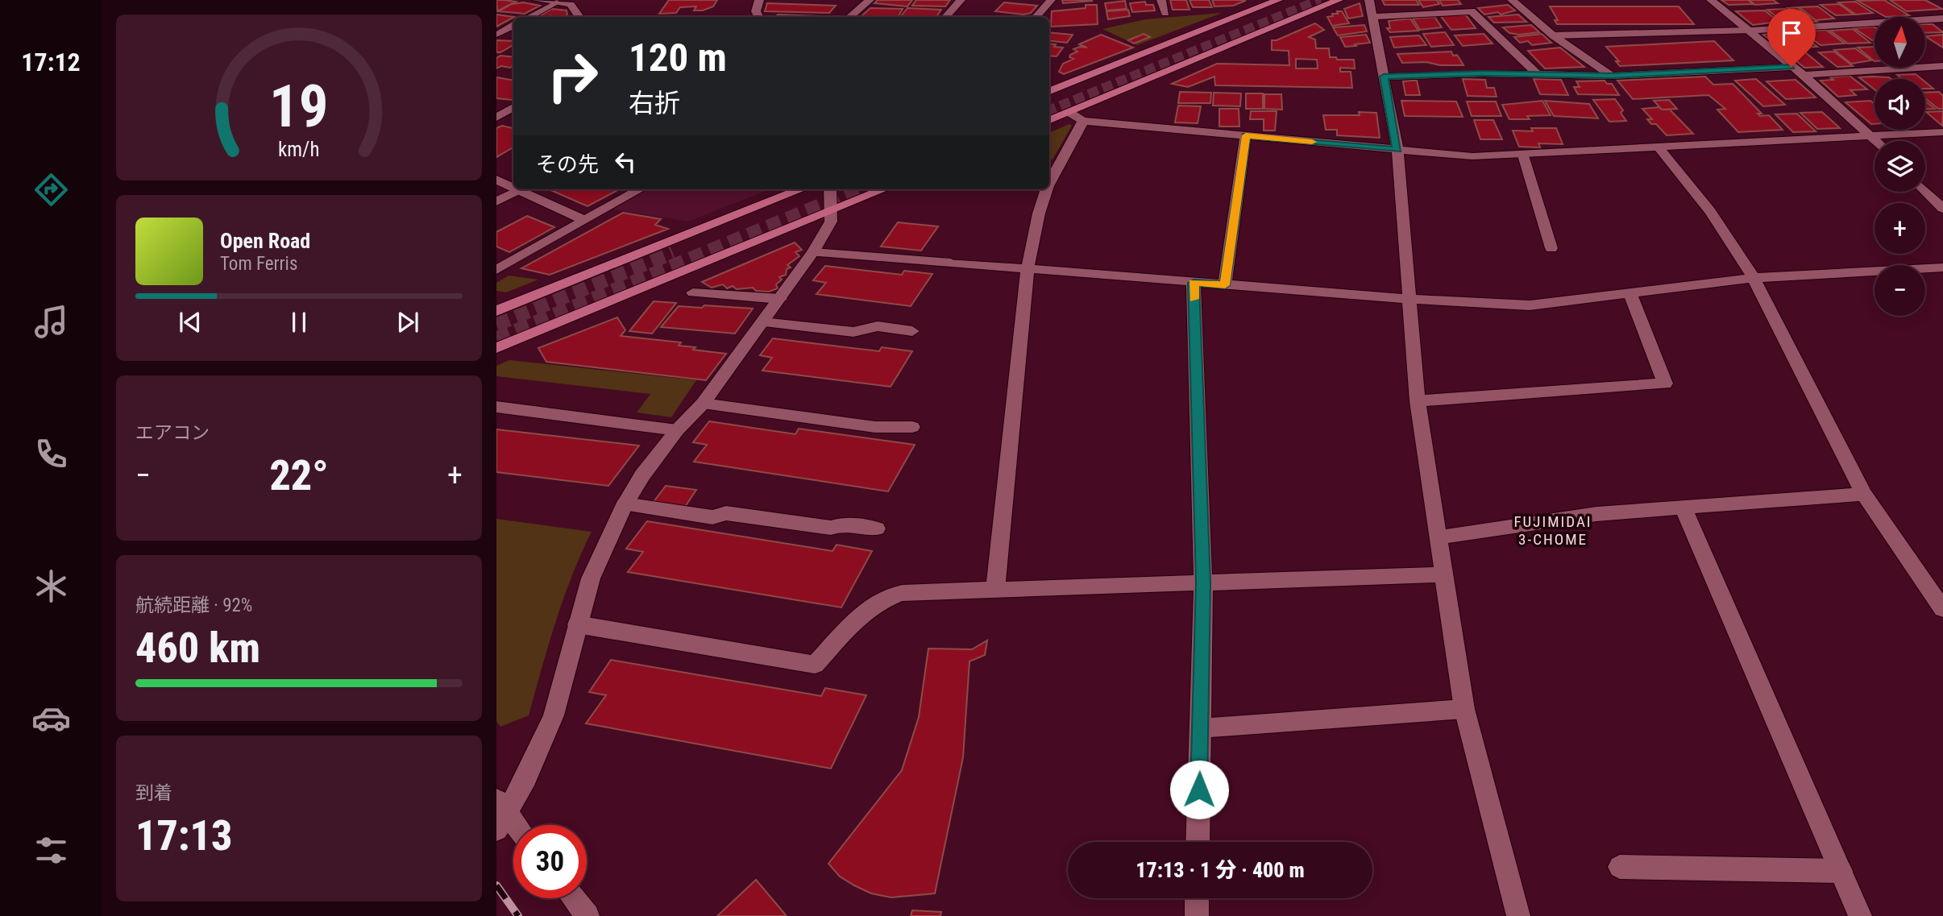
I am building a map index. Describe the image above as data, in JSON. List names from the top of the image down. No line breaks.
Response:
{"districts":["FUJIMIDAI 3-CHOME"],"north":"top","page":{"tabs":"17:12","map_buttons":["+","−"],"turn":["120 m","右折"],"then":"その先","song":["Open Road","Tom Ferris"],"tile":["エアコン",["航続距離 · 92%","460 km"],["到着","17:13"]],"heat":["−","22°","+"],"limit":"30","trip":"17:13 · 1 分 · 400 m","gauge":["19","km/h"]}}
